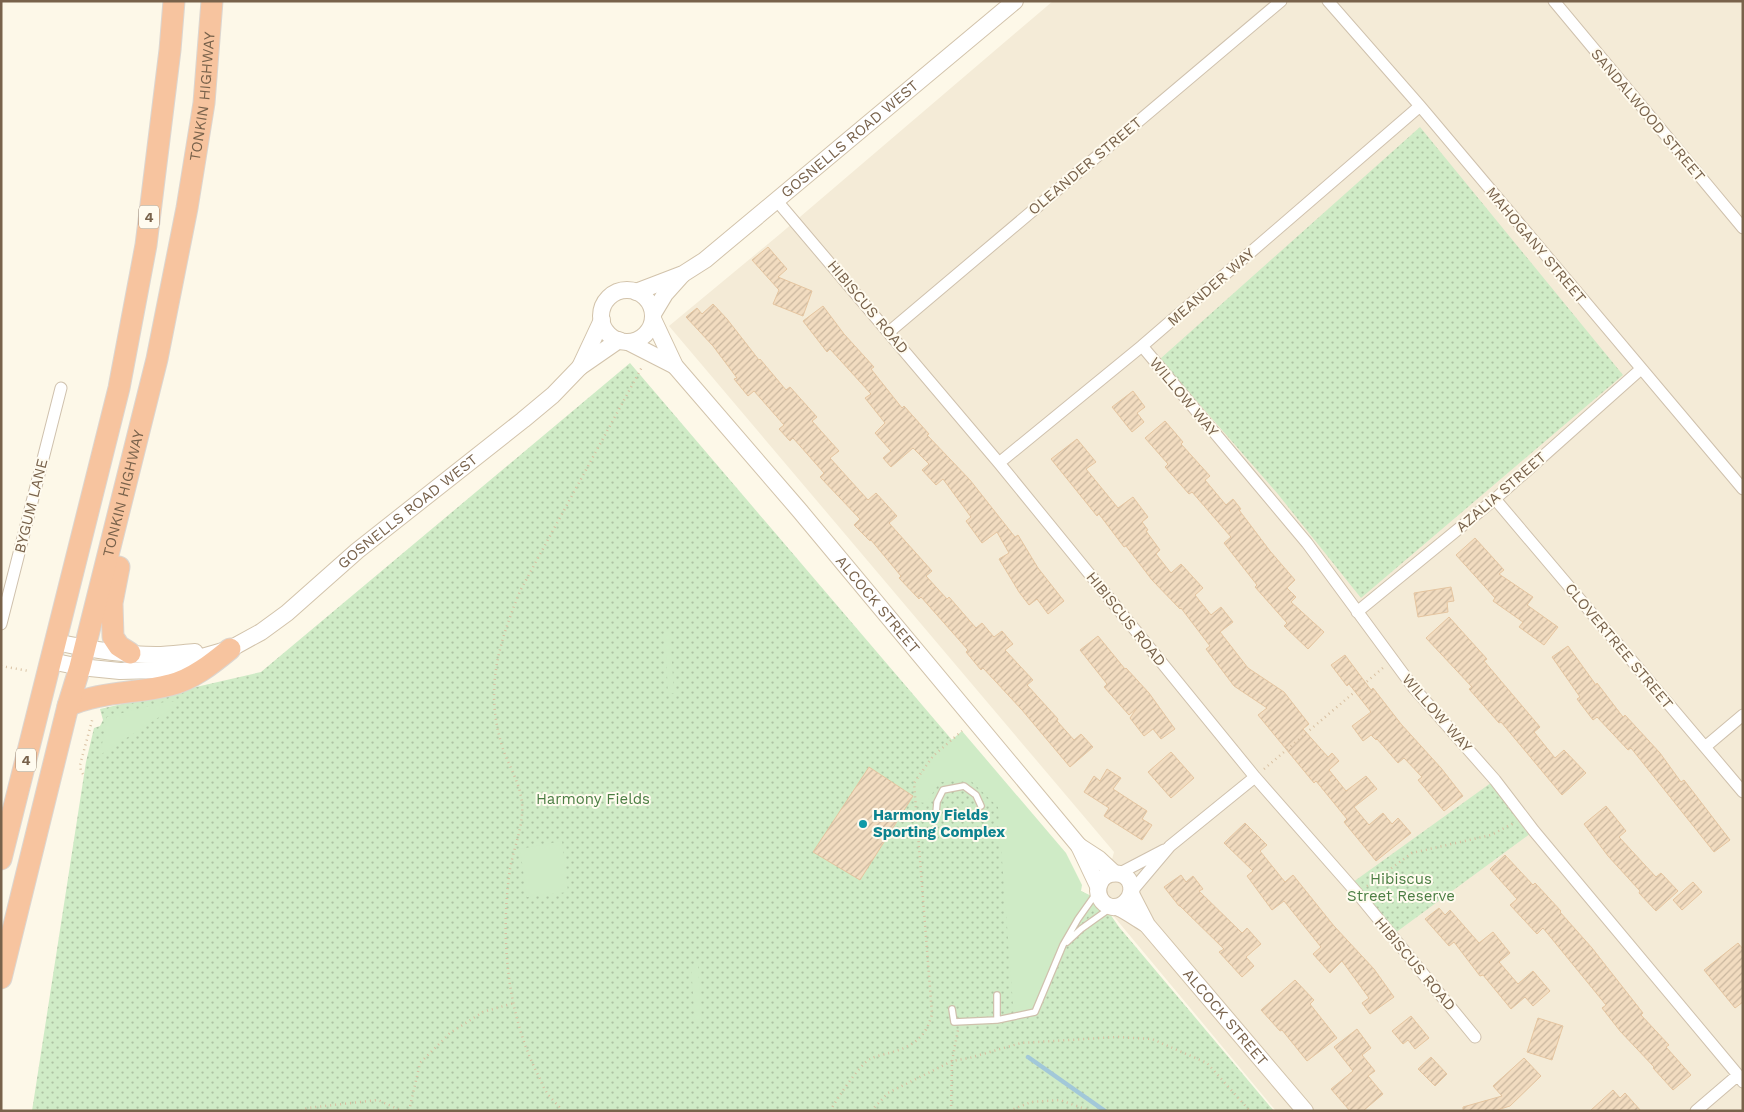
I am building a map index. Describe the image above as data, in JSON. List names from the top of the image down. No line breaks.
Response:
{"streets":{"highway":["TONKIN HIGHWAY","4"],"main road":["GOSNELLS ROAD WEST","ALCOCK STREET"],"street":["SANDALWOOD STREET","OLEANDER STREET","MAHOGANY STREET","MEANDER WAY","HIBISCUS ROAD","WILLOW WAY","AZALIA STREET","BYGUM LANE","CLOVERTREE STREET"]},"crossings":[["TONKIN HIGHWAY","GOSNELLS ROAD WEST"],["GOSNELLS ROAD WEST","HIBISCUS ROAD"],["GOSNELLS ROAD WEST","ALCOCK STREET"],["OLEANDER STREET","HIBISCUS ROAD"],["MAHOGANY STREET","MEANDER WAY"],["MAHOGANY STREET","AZALIA STREET"],["MEANDER WAY","HIBISCUS ROAD"],["MEANDER WAY","WILLOW WAY"],["WILLOW WAY","AZALIA STREET"],["AZALIA STREET","CLOVERTREE STREET"]],"parks":["Harmony Fields","Hibiscus Street Reserve"],"places":["Harmony Fields Sporting Complex"]}
